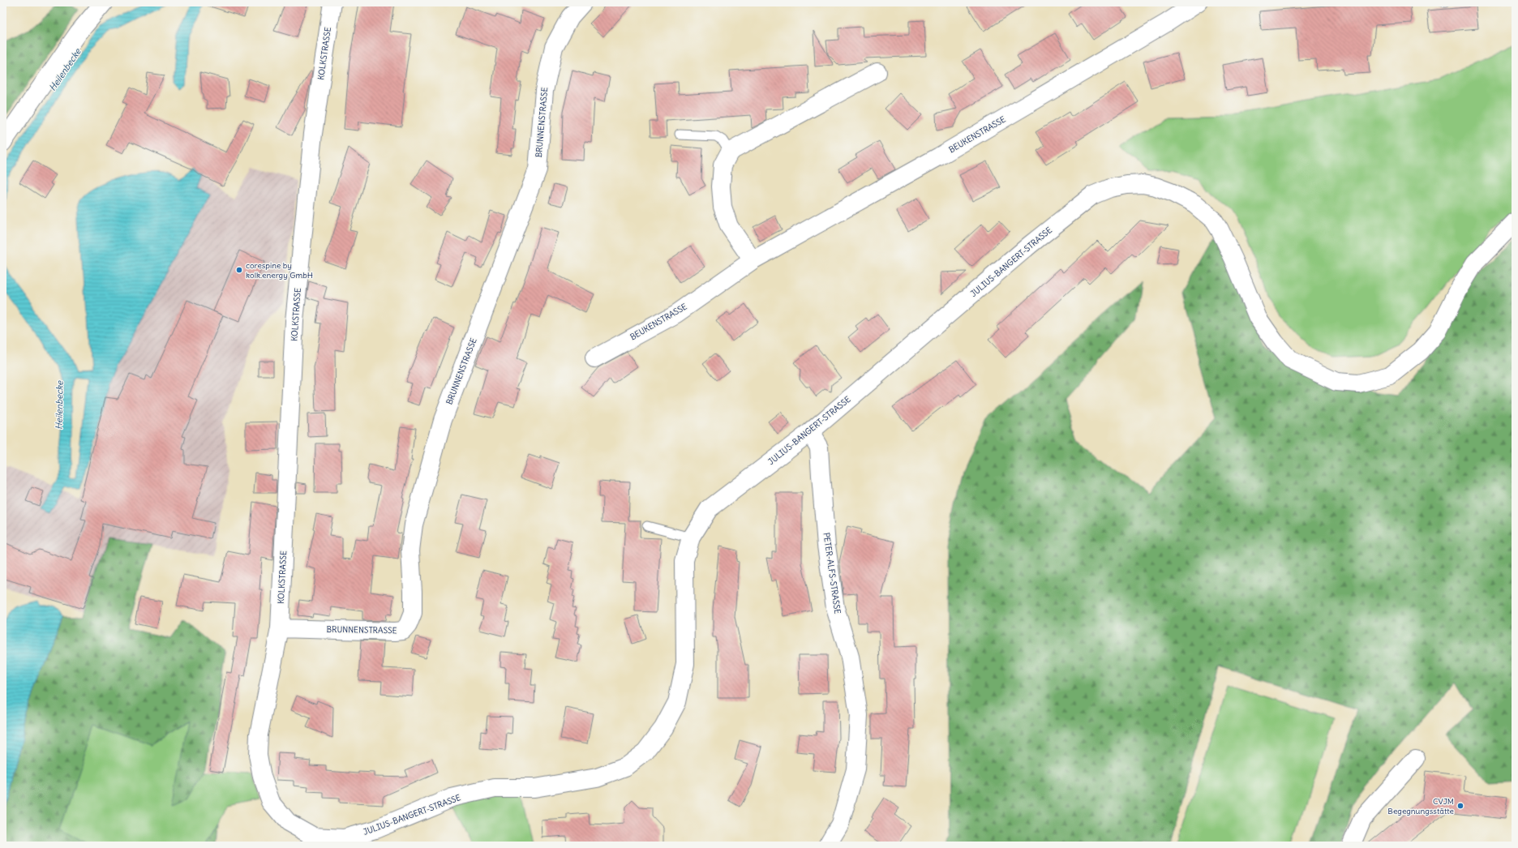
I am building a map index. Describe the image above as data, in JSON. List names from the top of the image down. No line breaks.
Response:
{"streets":{"street":["KOLKSTRASSE","BRUNNENSTRASSE","BEUKENSTRASSE","JULIUS-BANGERT-STRASSE","PETER-ALFS-STRASSE"]},"crossings":[["KOLKSTRASSE","BRUNNENSTRASSE"],["KOLKSTRASSE","JULIUS-BANGERT-STRASSE"],["BRUNNENSTRASSE","JULIUS-BANGERT-STRASSE"],["JULIUS-BANGERT-STRASSE","PETER-ALFS-STRASSE"]],"water":["Heilenbecke"],"places":["corespine by kolk.energy GmbH","CVJM Begegnungsstätte"]}
